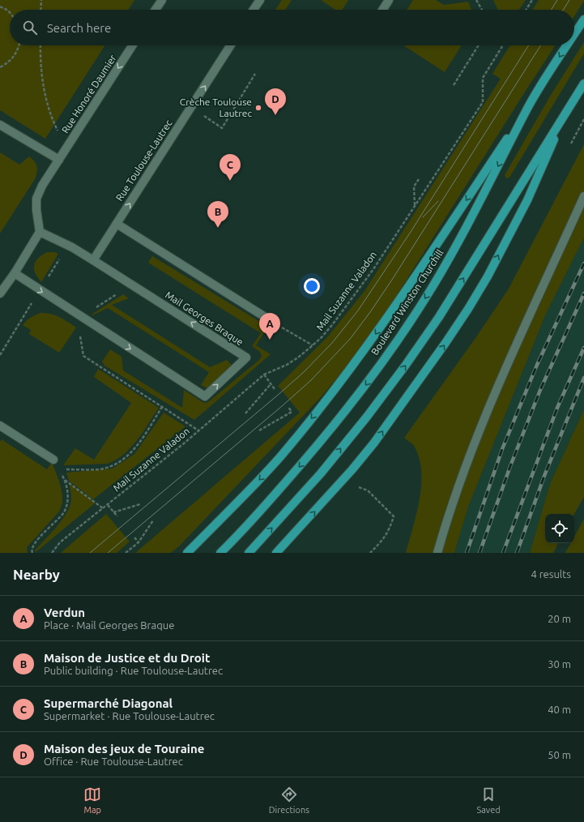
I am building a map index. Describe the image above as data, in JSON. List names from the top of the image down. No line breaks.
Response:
{"streets":{"main road":["Boulevard Winston Churchill"],"street":["Rue Honoré Daumier","Rue Toulouse-Lautrec","Mail Georges Braque"],"path":["Mail Suzanne Valadon"]},"crossings":[["Rue Honoré Daumier","Mail Georges Braque"],["Rue Toulouse-Lautrec","Mail Georges Braque"]],"one_way":["Rue Honoré Daumier","Rue Toulouse-Lautrec"],"places":["Crèche Toulouse Lautrec"],"page":{"search":"Search here","pins":["D","C","B","A"],"heading":["Nearby","4 results"],"list":[{"mark":"A","name":"Verdun","note":"Place · Mail Georges Braque","value":"20 m"},{"mark":"B","name":"Maison de Justice et du Droit","note":"Public building · Rue Toulouse-Lautrec","value":"30 m"},{"mark":"C","name":"Supermarché Diagonal","note":"Supermarket · Rue Toulouse-Lautrec","value":"40 m"},{"mark":"D","name":"Maison des jeux de Touraine","note":"Office · Rue Toulouse-Lautrec","value":"50 m"}],"nav":["Map","Directions","Saved"]}}
